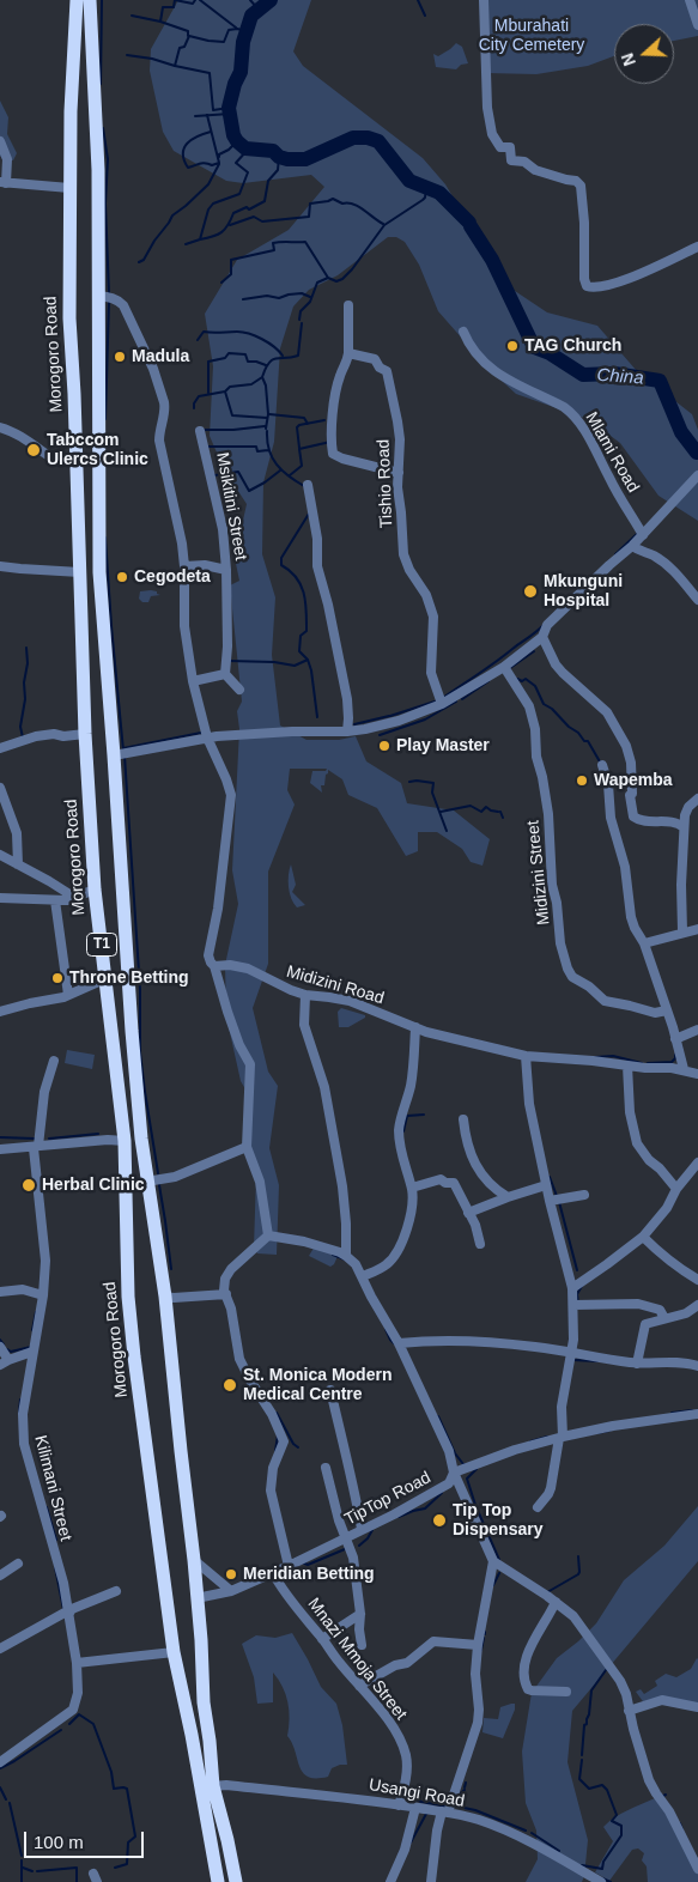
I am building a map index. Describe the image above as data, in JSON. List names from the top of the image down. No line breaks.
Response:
{"streets":{"highway":["Morogoro Road","T1"],"street":["Mlami Road","Tishio Road","Msikitini Street","Midizini Street","Midizini Road","Kilimani Street","TipTop Road","Mnazi Mmoja Street","Usangi Road"]},"crossings":[["T1","TipTop Road"],["T1","Usangi Road"],["TipTop Road","Mnazi Mmoja Street"],["Mnazi Mmoja Street","Usangi Road"]],"water":["China"],"parks":["Mburahati City Cemetery"],"places":["TAG Church","Madula","Tabccom Ulercs Clinic","Cegodeta","Mkunguni Hospital","Play Master","Wapemba","Throne Betting","Herbal Clinic","St. Monica Modern Medical Centre","Tip Top Dispensary","Meridian Betting"],"scale_bar":"100 m","north":"left"}
